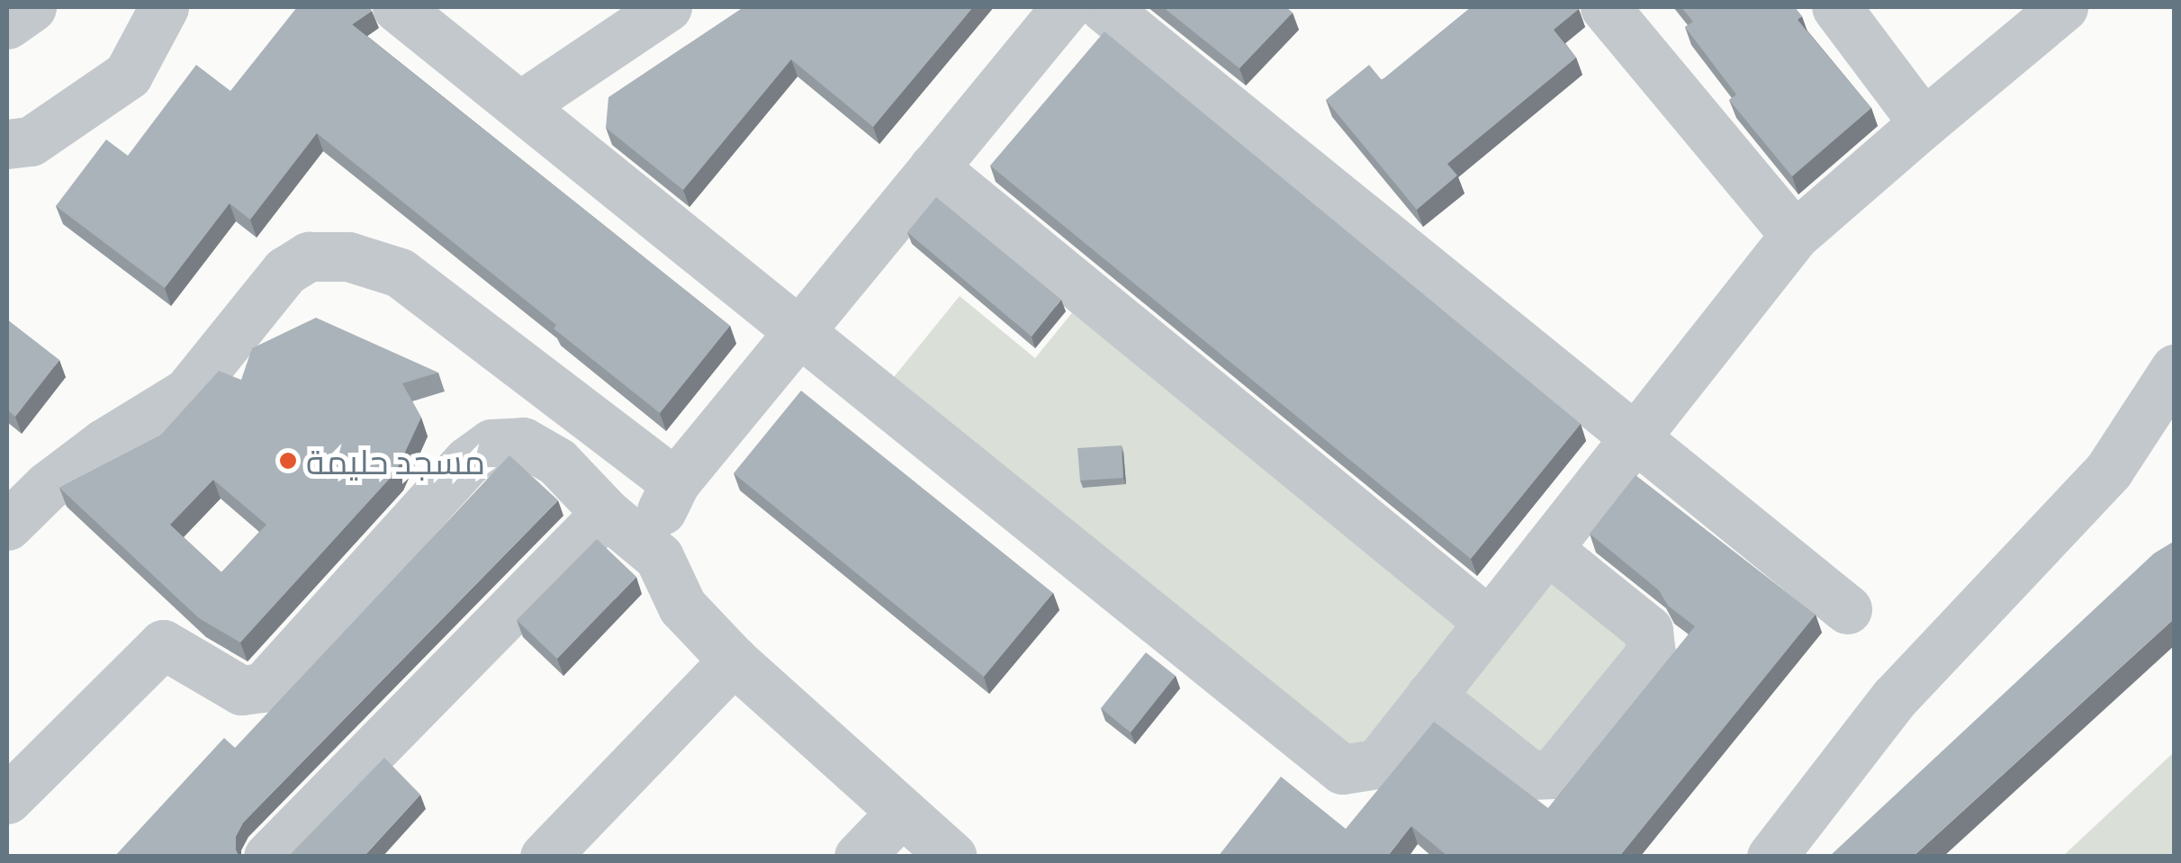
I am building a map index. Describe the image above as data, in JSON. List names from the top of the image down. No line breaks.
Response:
{"places":["مسجد حليمة"]}
